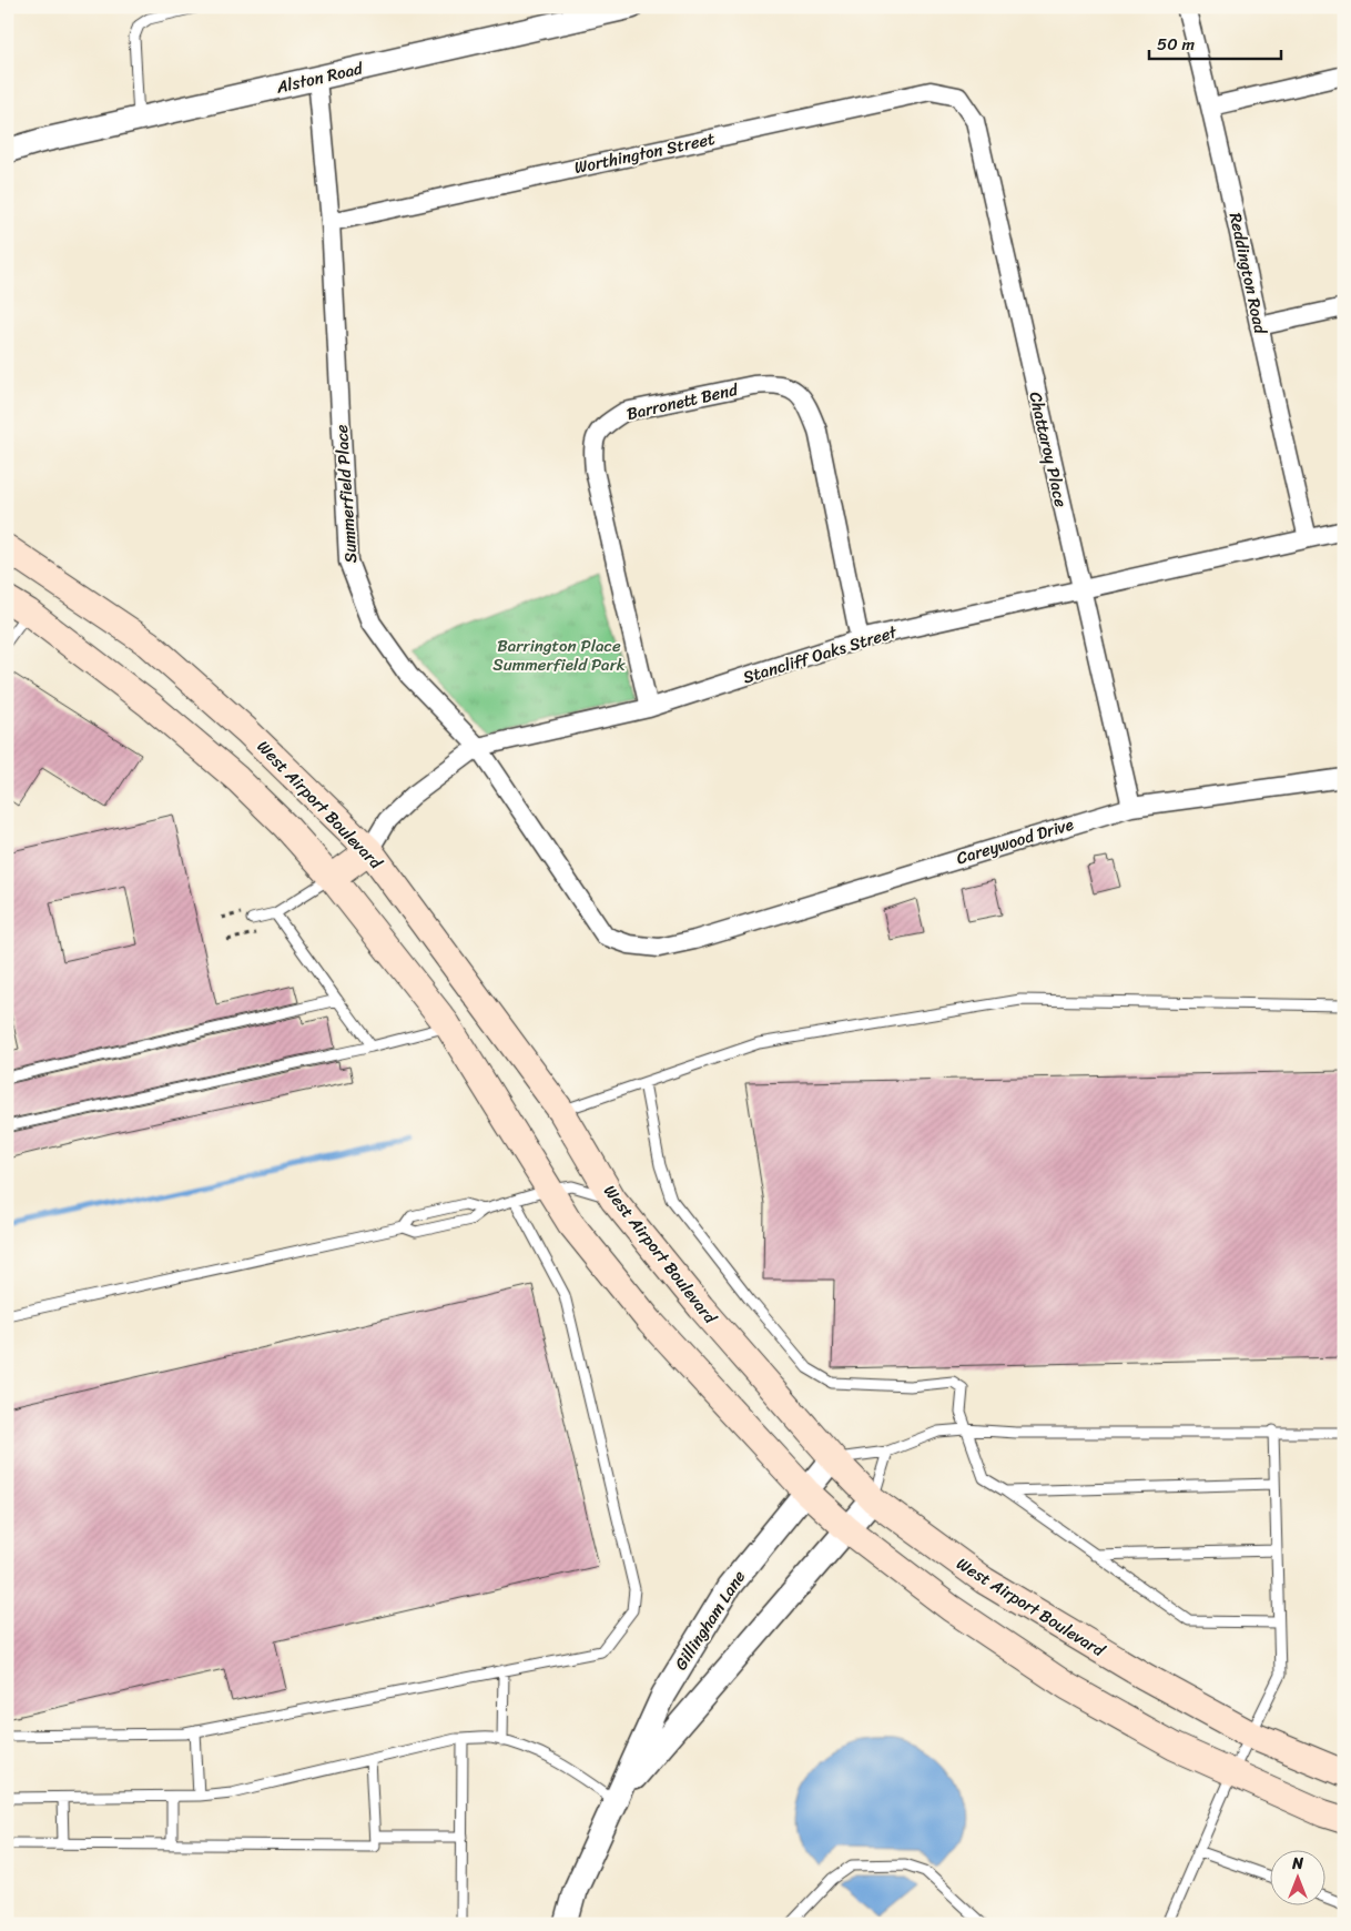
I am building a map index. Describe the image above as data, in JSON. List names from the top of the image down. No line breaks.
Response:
{"streets":{"main road":["West Airport Boulevard"],"street":["Alston Road","Worthington Street","Reddington Road","Barronett Bend","Chattaroy Place","Summerfield Place","Stancliff Oaks Street","Careywood Drive","Gillingham Lane"]},"crossings":[["Alston Road","Summerfield Place"],["Worthington Street","Chattaroy Place"],["Worthington Street","Summerfield Place"],["Reddington Road","Stancliff Oaks Street"],["Barronett Bend","Stancliff Oaks Street"],["Chattaroy Place","Stancliff Oaks Street"],["Chattaroy Place","Careywood Drive"],["Summerfield Place","Stancliff Oaks Street"],["Summerfield Place","Careywood Drive"],["Stancliff Oaks Street","West Airport Boulevard"],["West Airport Boulevard","Gillingham Lane"]],"parks":["Barrington Place Summerfield Park"],"scale_bar":"50 m","north":"top"}
